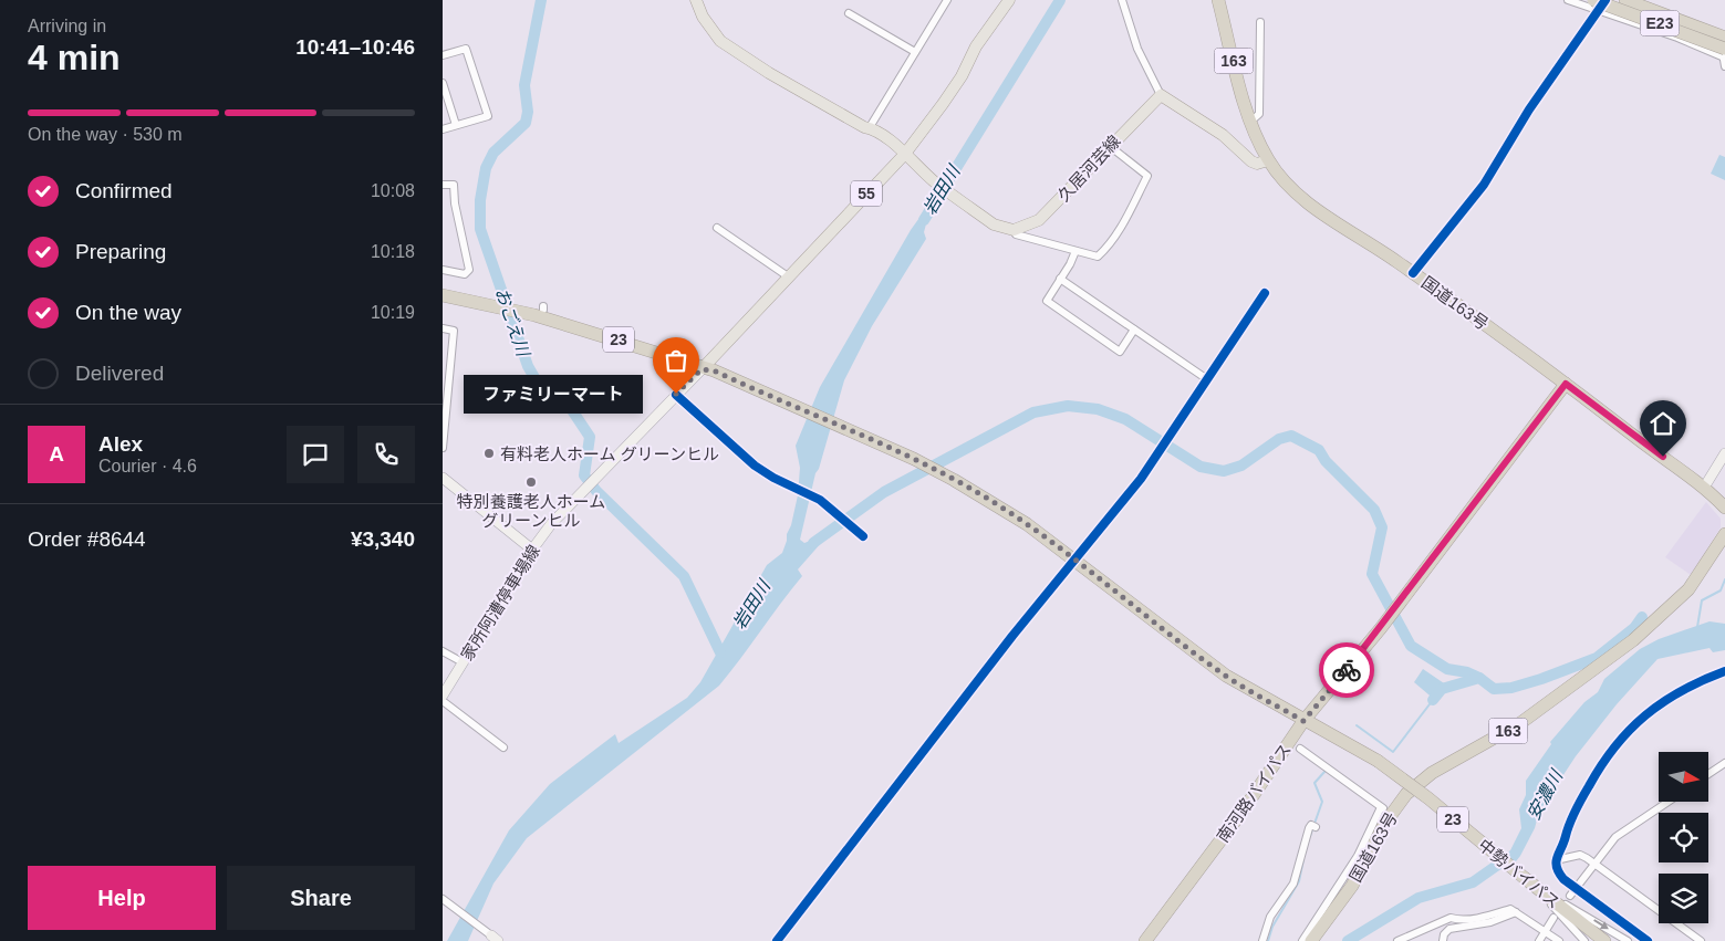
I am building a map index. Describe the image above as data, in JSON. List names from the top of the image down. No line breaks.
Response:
{"streets":{"highway":["E23","163","国道163号","23","南河路バイパス","中勢バイパス"],"main road":["久居河芸線","55","家所阿漕停車場線"]},"crossings":[["55","家所阿漕停車場線"],["55","中勢バイパス"],["国道163号","南河路バイパス"],["家所阿漕停車場線","中勢バイパス"],["南河路バイパス","中勢バイパス"]],"water":["岩田川","おごえ川","安濃川"],"places":["ファミリーマート","有料老人ホーム グリーンヒル","特別養護老人ホーム グリーンヒル"],"north":"right","page":{"heading":["4 min","Arriving in","10:41–10:46"],"panel":["Alex","Courier · 4.6","Order #8644","¥3,340"],"bar":"On the way · 530 m","list":[["Confirmed","10:08"],["Preparing","10:18"],["On the way","10:19"],"Delivered"],"bubble":"ファミリーマート","round":"A","buttons":["Help","Share"]}}
